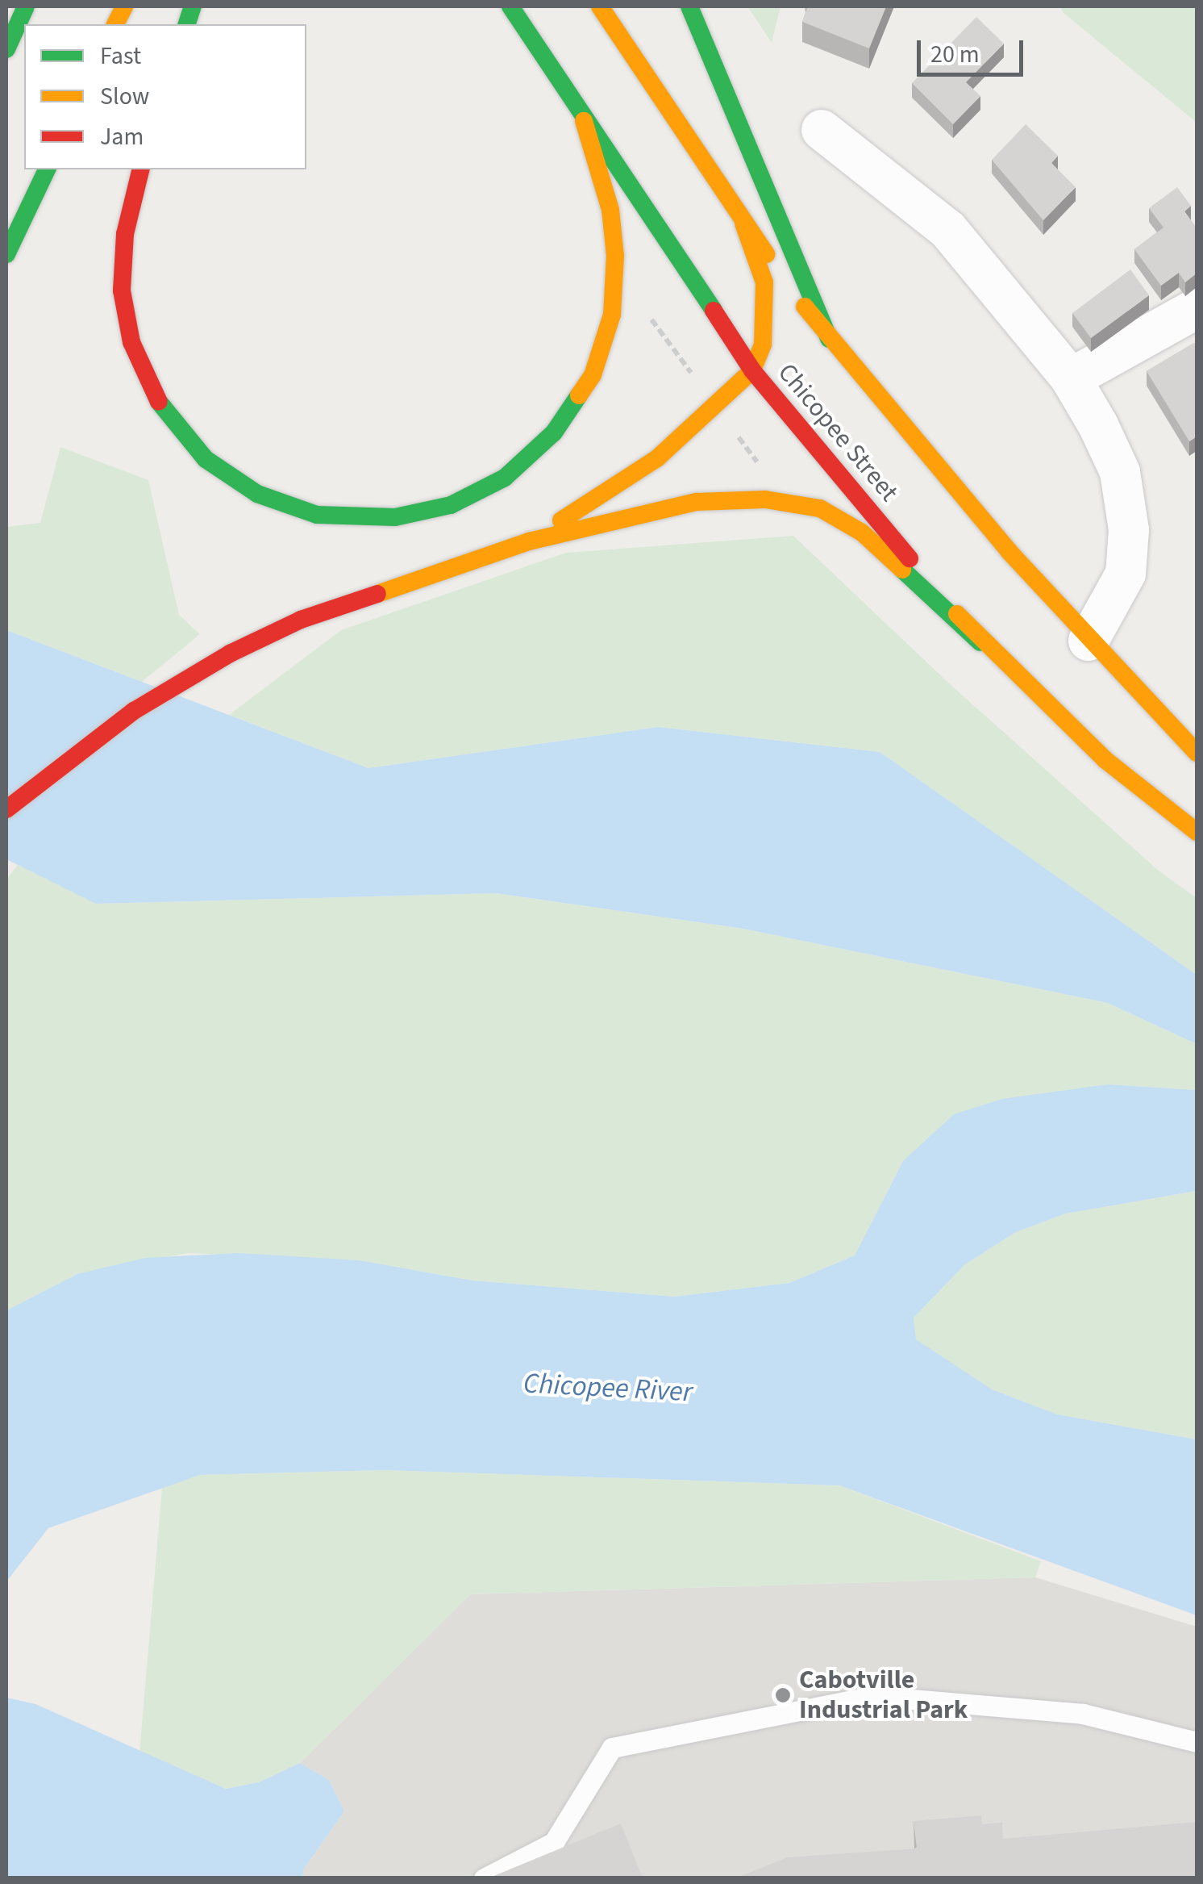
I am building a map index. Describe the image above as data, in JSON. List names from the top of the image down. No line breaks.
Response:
{"streets":{"main road":["Chicopee Street"]},"water":["Chicopee River"],"places":["Cabotville Industrial Park"],"legend":["Fast","Slow","Jam"],"scale_bar":"20 m"}
